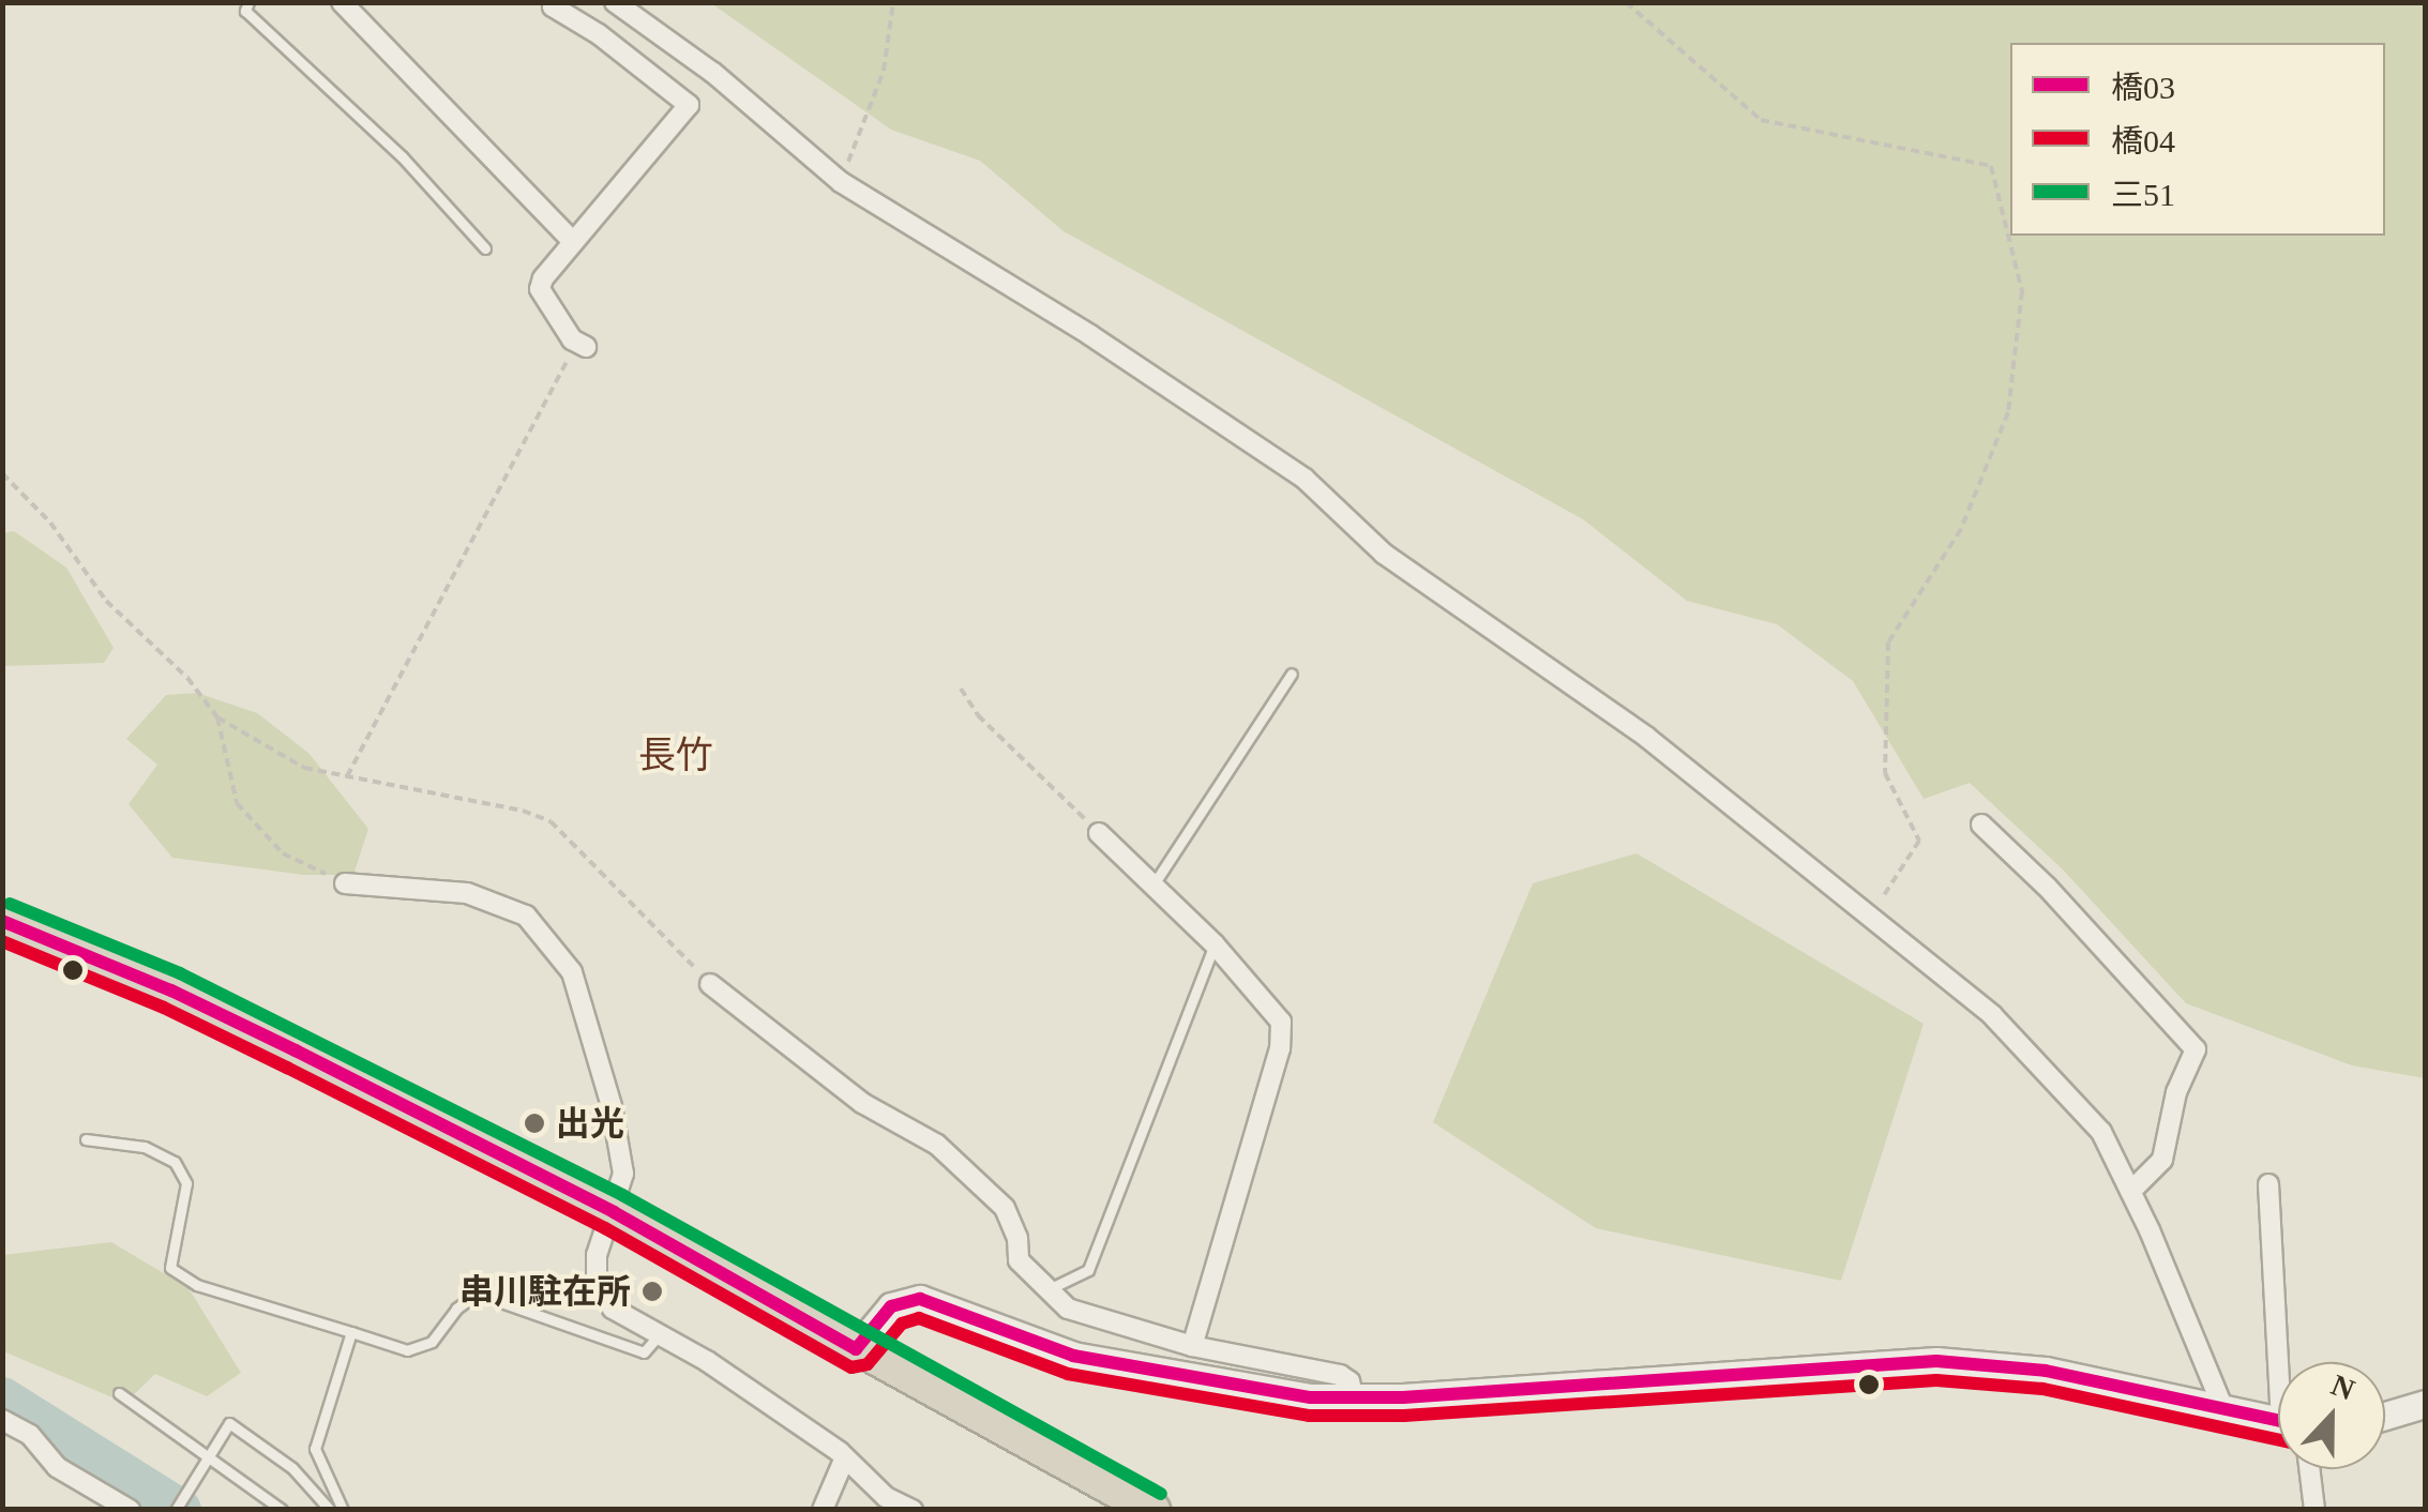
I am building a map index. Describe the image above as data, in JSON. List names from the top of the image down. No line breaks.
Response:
{"districts":["長竹"],"places":["出光","串川駐在所"],"lines":["transit line 三51","transit line 橋03","transit line 橋04"],"legend":["橋03","橋04","三51"],"north":"top"}
